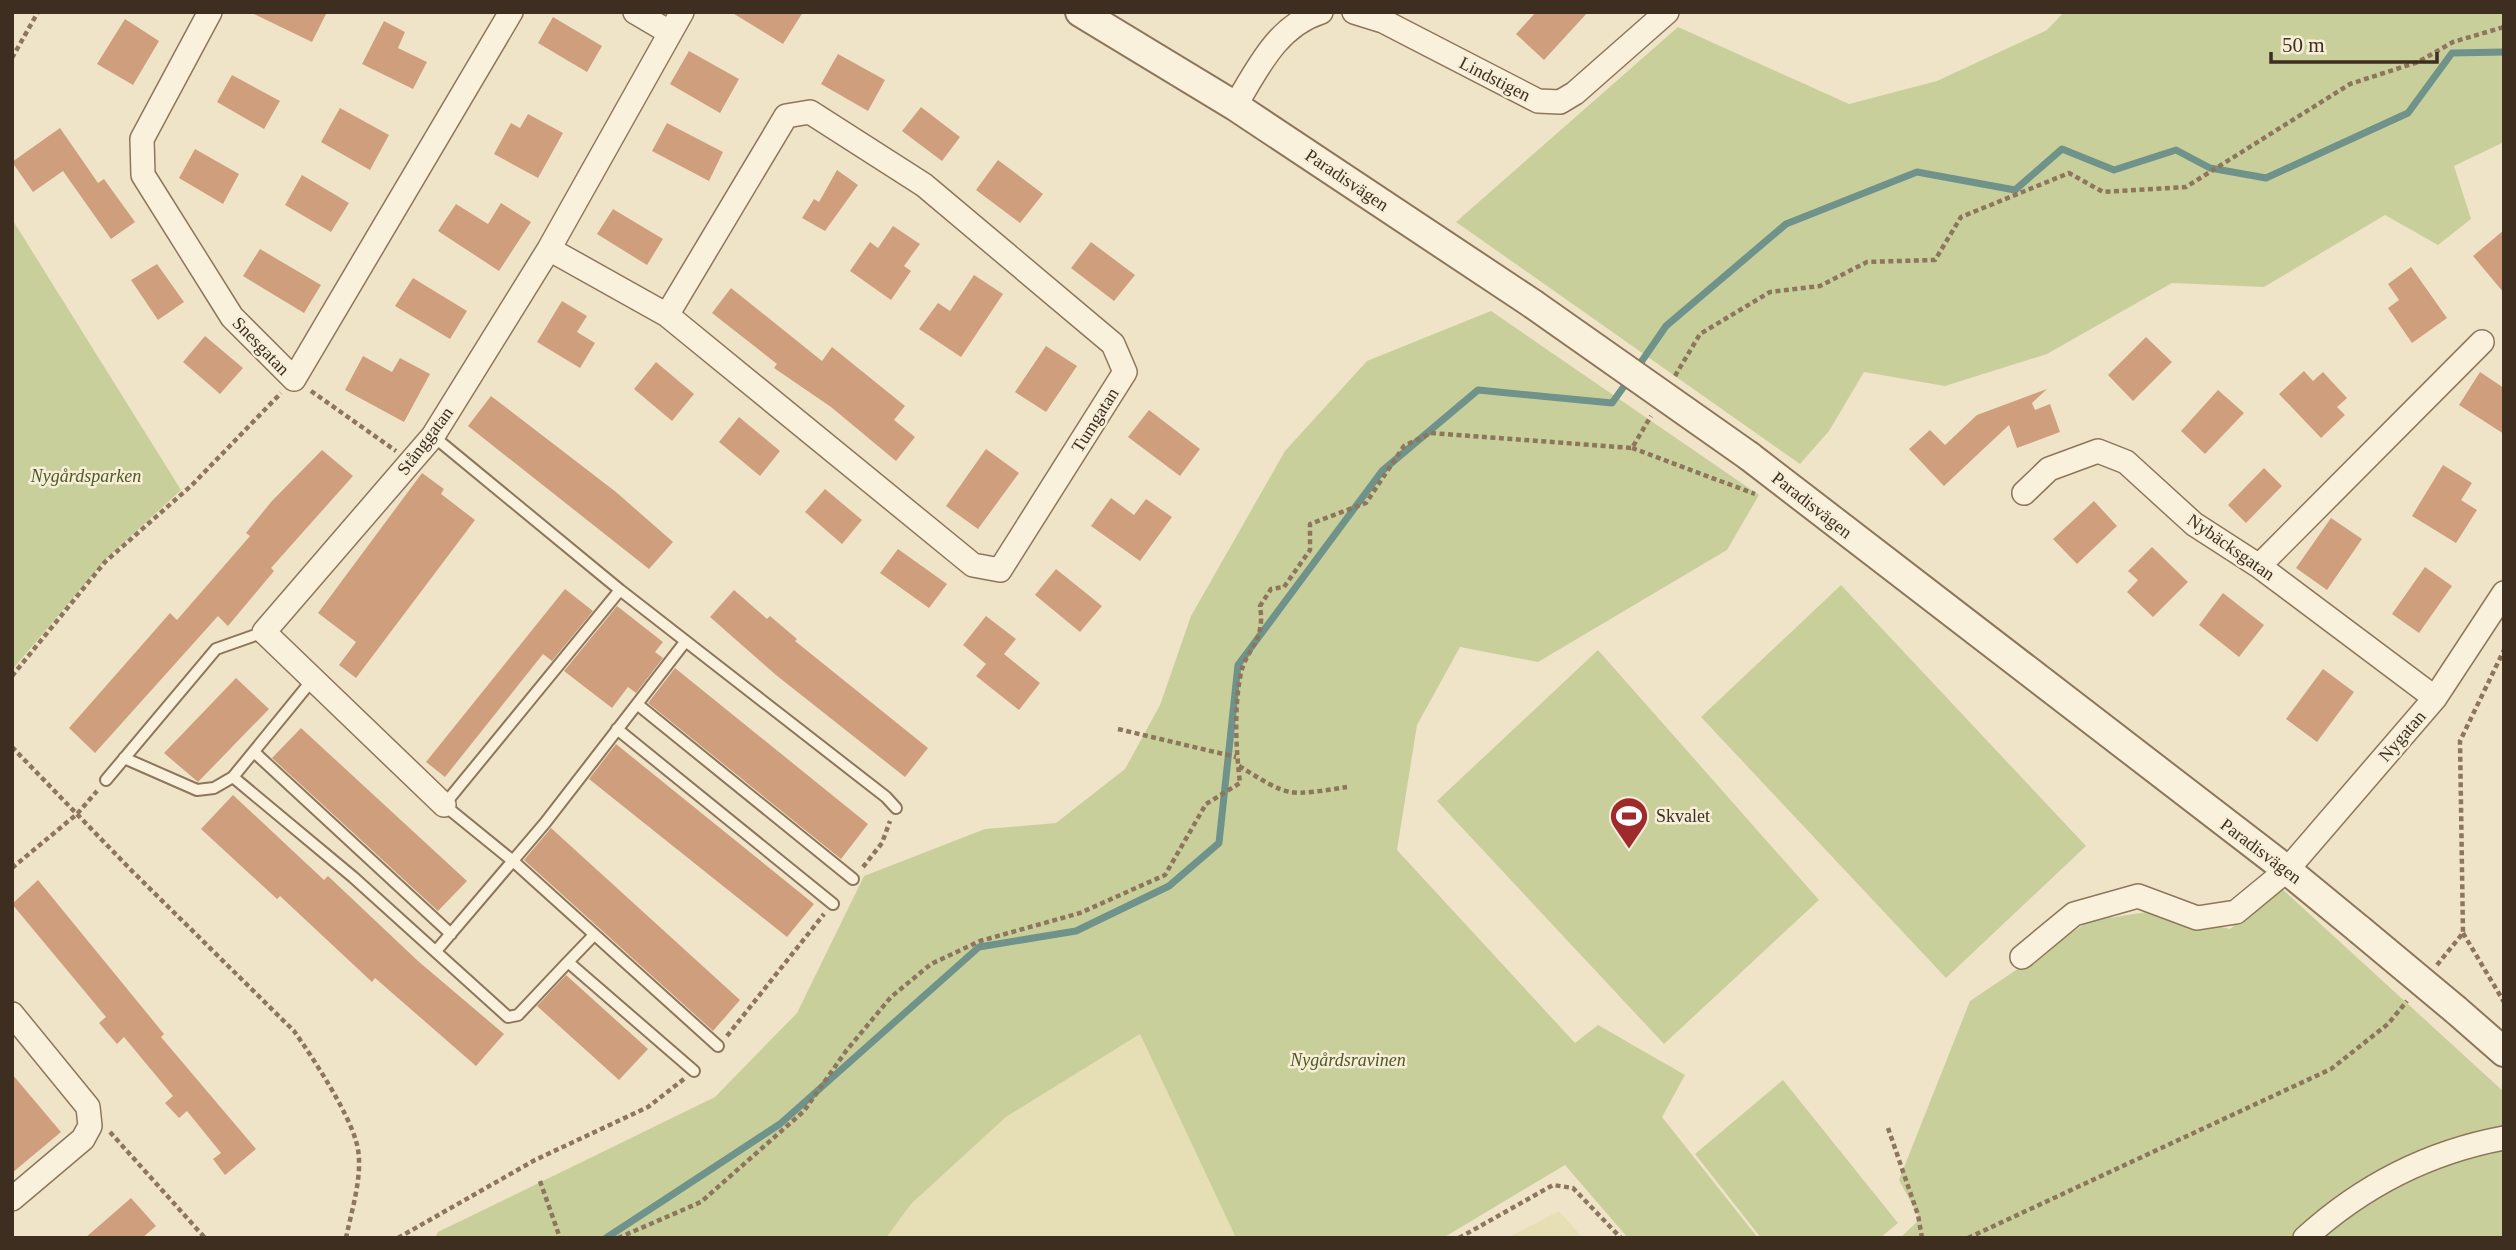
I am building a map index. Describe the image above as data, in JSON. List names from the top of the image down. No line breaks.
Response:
{"streets":{"street":["Lindstigen","Paradisvägen","Snesgatan","Tumgatan","Stånggatan","Nybäcksgatan","Nygatan"]},"crossings":[["Paradisvägen","Nygatan"],["Tumgatan","Stånggatan"],["Nybäcksgatan","Nygatan"]],"parks":["Nygårdsparken","Nygårdsravinen"],"places":{"sports":["Skvalet"]},"scale_bar":"50 m"}
